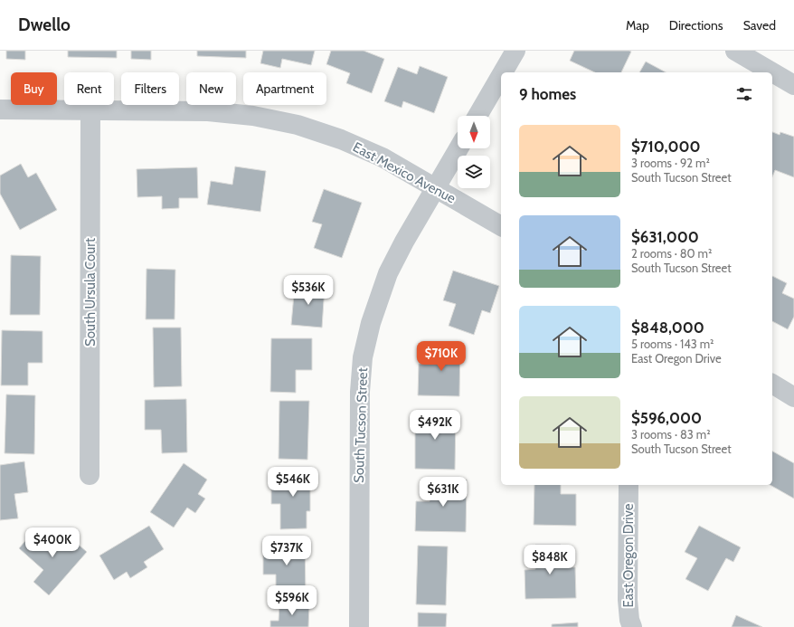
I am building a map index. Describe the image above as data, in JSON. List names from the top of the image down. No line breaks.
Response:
{"streets":{"street":["East Mexico Avenue","South Ursula Court","South Tucson Street","East Oregon Drive"]},"crossings":[["East Mexico Avenue","South Ursula Court"],["East Mexico Avenue","South Tucson Street"]],"north":"bottom","page":{"header":"Dwello","nav":["Map","Directions","Saved"],"chip":["Buy","Rent","Filters","New","Apartment"],"heading":"9 homes","list":[{"name":"$710,000","note":"3 rooms · 92 m² · South Tucson Street"},{"name":"$631,000","note":"2 rooms · 80 m² · South Tucson Street"},{"name":"$848,000","note":"5 rooms · 143 m² · East Oregon Drive"},{"name":"$596,000","note":"3 rooms · 83 m² · South Tucson Street"}],"price":["$536K","$710K","$492K","$546K","$631K","$400K","$737K","$848K","$596K"]}}
